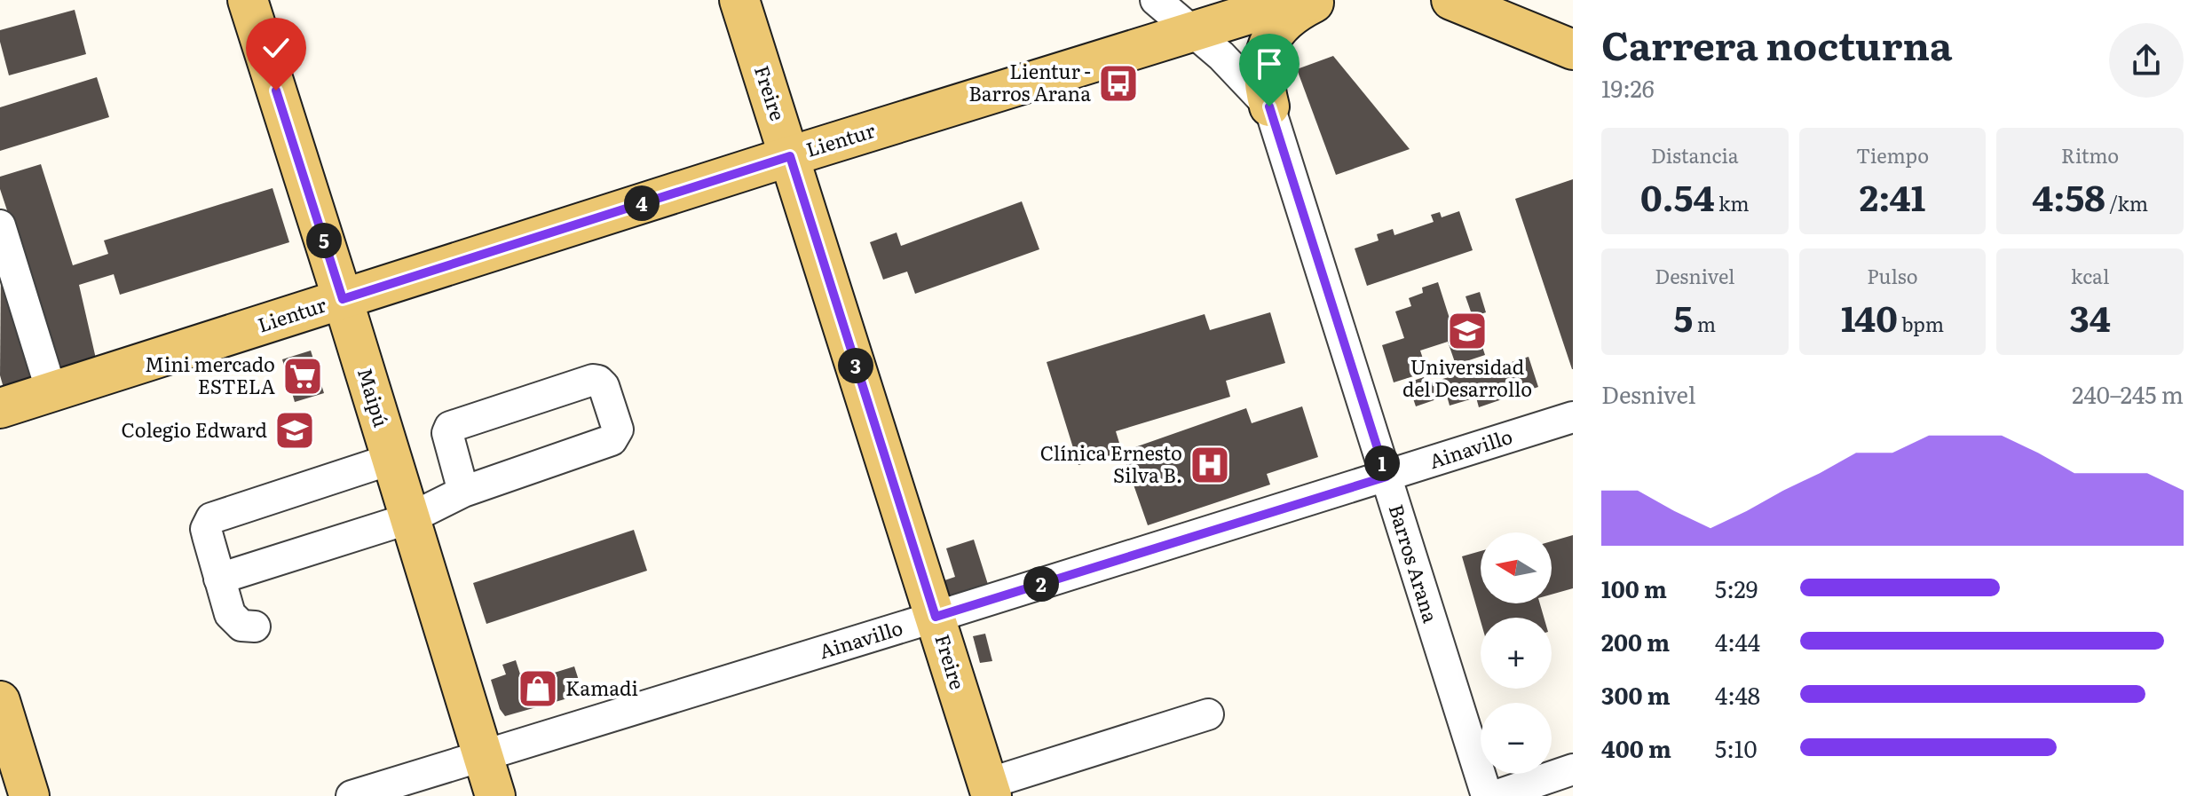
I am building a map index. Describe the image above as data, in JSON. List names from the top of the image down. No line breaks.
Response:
{"streets":{"main road":["Freire","Lientur","Maipú"],"street":["Ainavillo","Barros Arana"]},"crossings":[["Freire","Lientur"],["Freire","Ainavillo"],["Lientur","Maipú"],["Lientur","Barros Arana"],["Maipú","Ainavillo"],["Ainavillo","Barros Arana"]],"places":{"bus stop":["Lientur - Barros Arana"],"school or university":["Universidad del Desarrollo","Colegio Edward"],"supermarket":["Mini mercado ESTELA"],"hospital":["Clínica Ernesto Silva B."],"shop":["Kamadi"]},"north":"left","page":{"heading":["Carrera nocturna","19:26"],"stats":[["Distancia","0.54 km"],["Tiempo","2:41"],["Ritmo","4:58 /km"],["Desnivel","5 m"],["Pulso","140 bpm"],["kcal","34"]],"pins":["4","5","3","1","2"],"chart":["Desnivel","240–245 m"],"map_buttons":["+","−"],"list":[{"name":"100 m","note":"5:29"},{"name":"200 m","note":"4:44"},{"name":"300 m","note":"4:48"},{"name":"400 m","note":"5:10"}]}}
